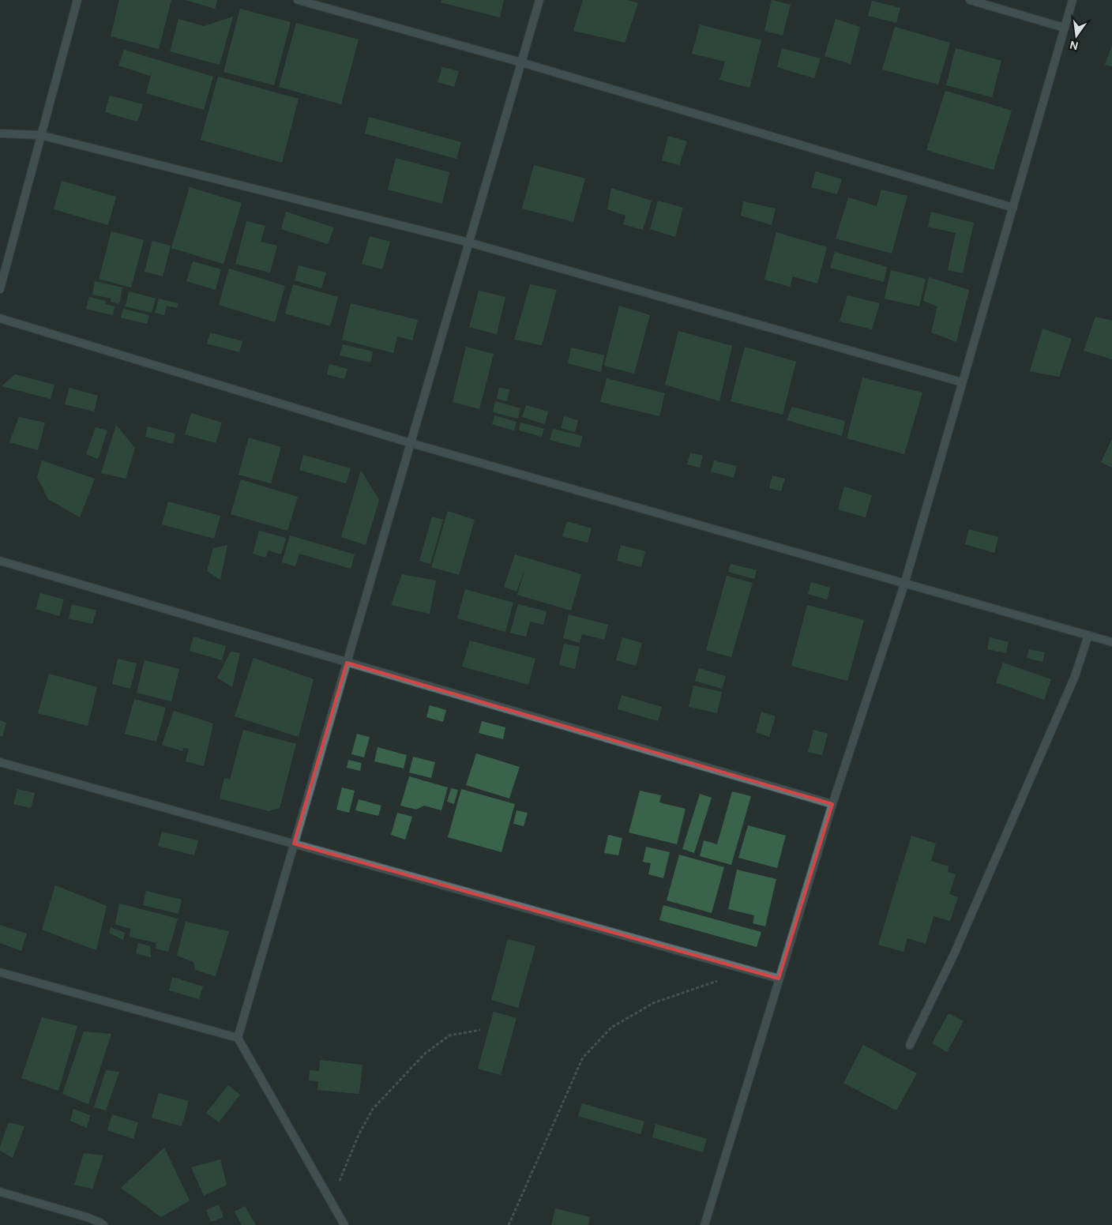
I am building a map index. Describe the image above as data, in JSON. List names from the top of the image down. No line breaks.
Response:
{"north":"bottom"}
